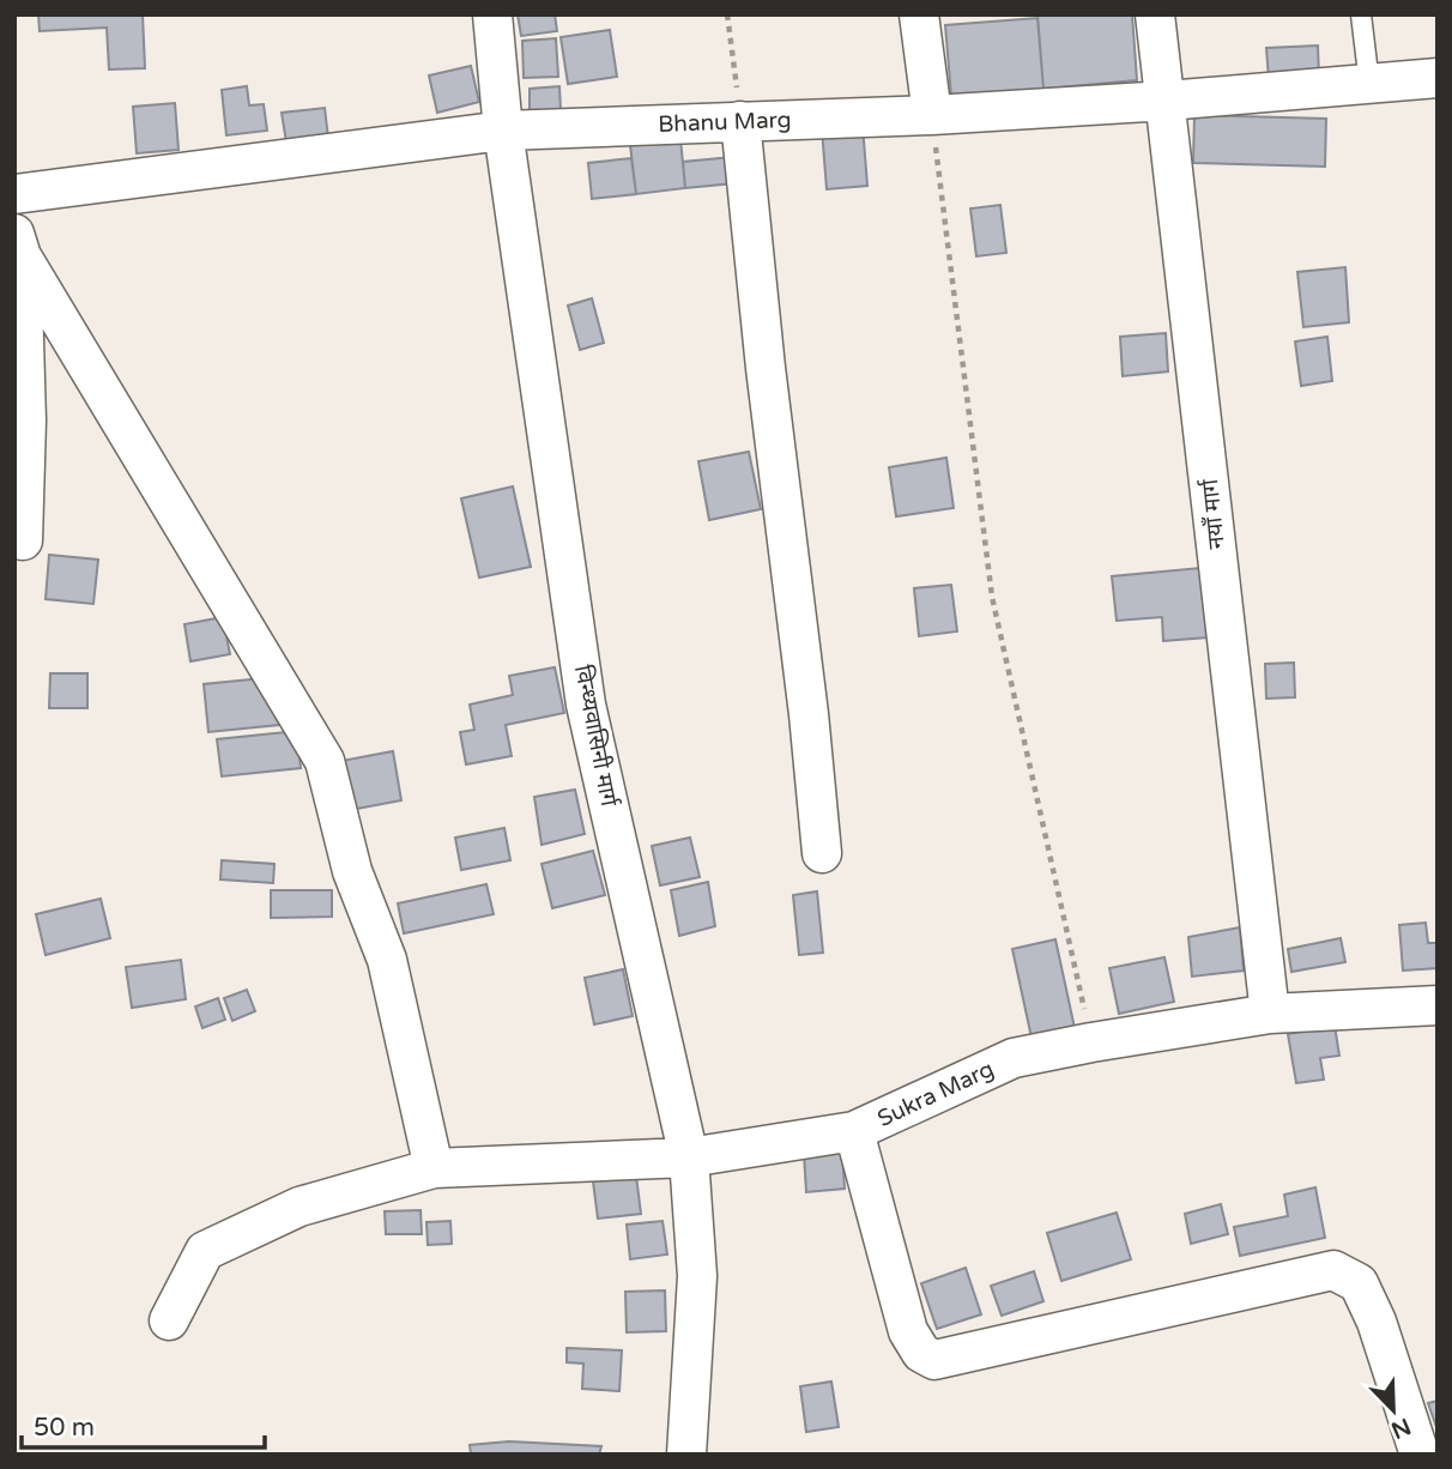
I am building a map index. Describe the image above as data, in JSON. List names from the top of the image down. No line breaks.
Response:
{"streets":{"street":["Bhanu Marg","नयाँ मार्ग","विन्ध्यवासिनी मार्ग","Sukra Marg"]},"crossings":[["Bhanu Marg","नयाँ मार्ग"],["Bhanu Marg","विन्ध्यवासिनी मार्ग"],["नयाँ मार्ग","Sukra Marg"],["विन्ध्यवासिनी मार्ग","Sukra Marg"]],"scale_bar":"50 m","north":"bottom right"}
